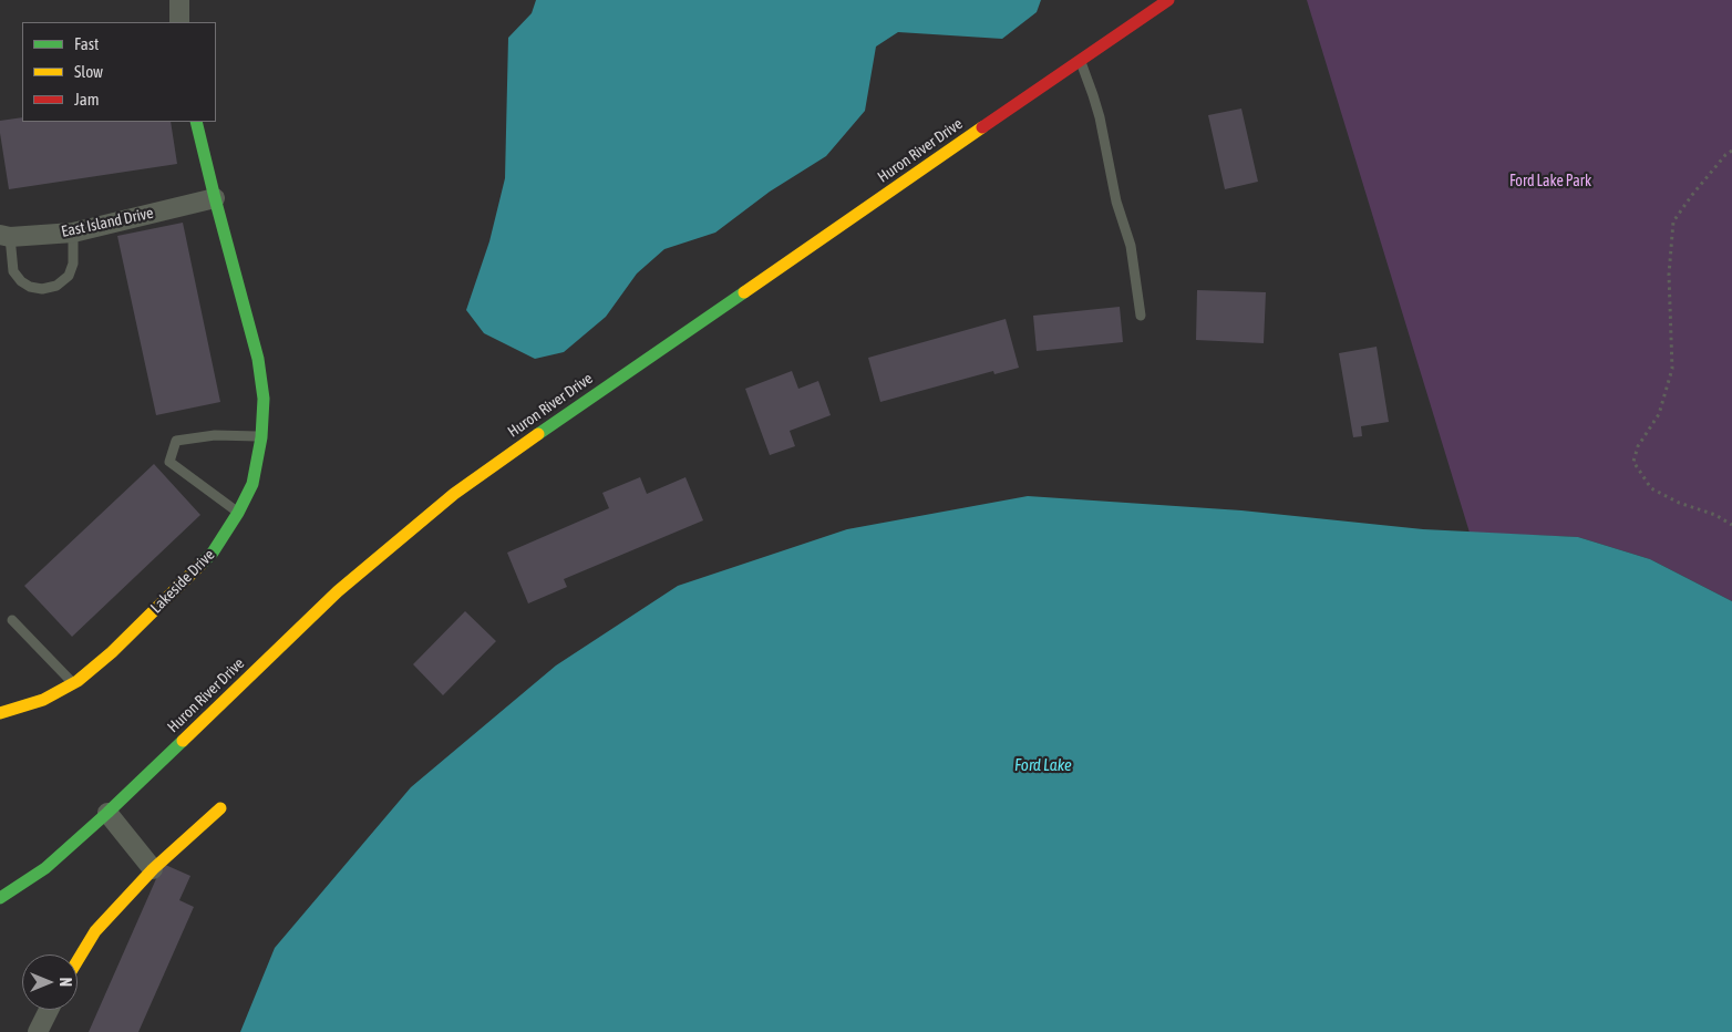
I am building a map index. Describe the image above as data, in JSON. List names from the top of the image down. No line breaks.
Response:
{"streets":{"main road":["Huron River Drive","Lakeside Drive"],"street":["East Island Drive"]},"crossings":[["East Island Drive","Lakeside Drive"]],"water":["Ford Lake"],"parks":["Ford Lake Park"],"legend":["Fast","Slow","Jam"],"north":"right"}
